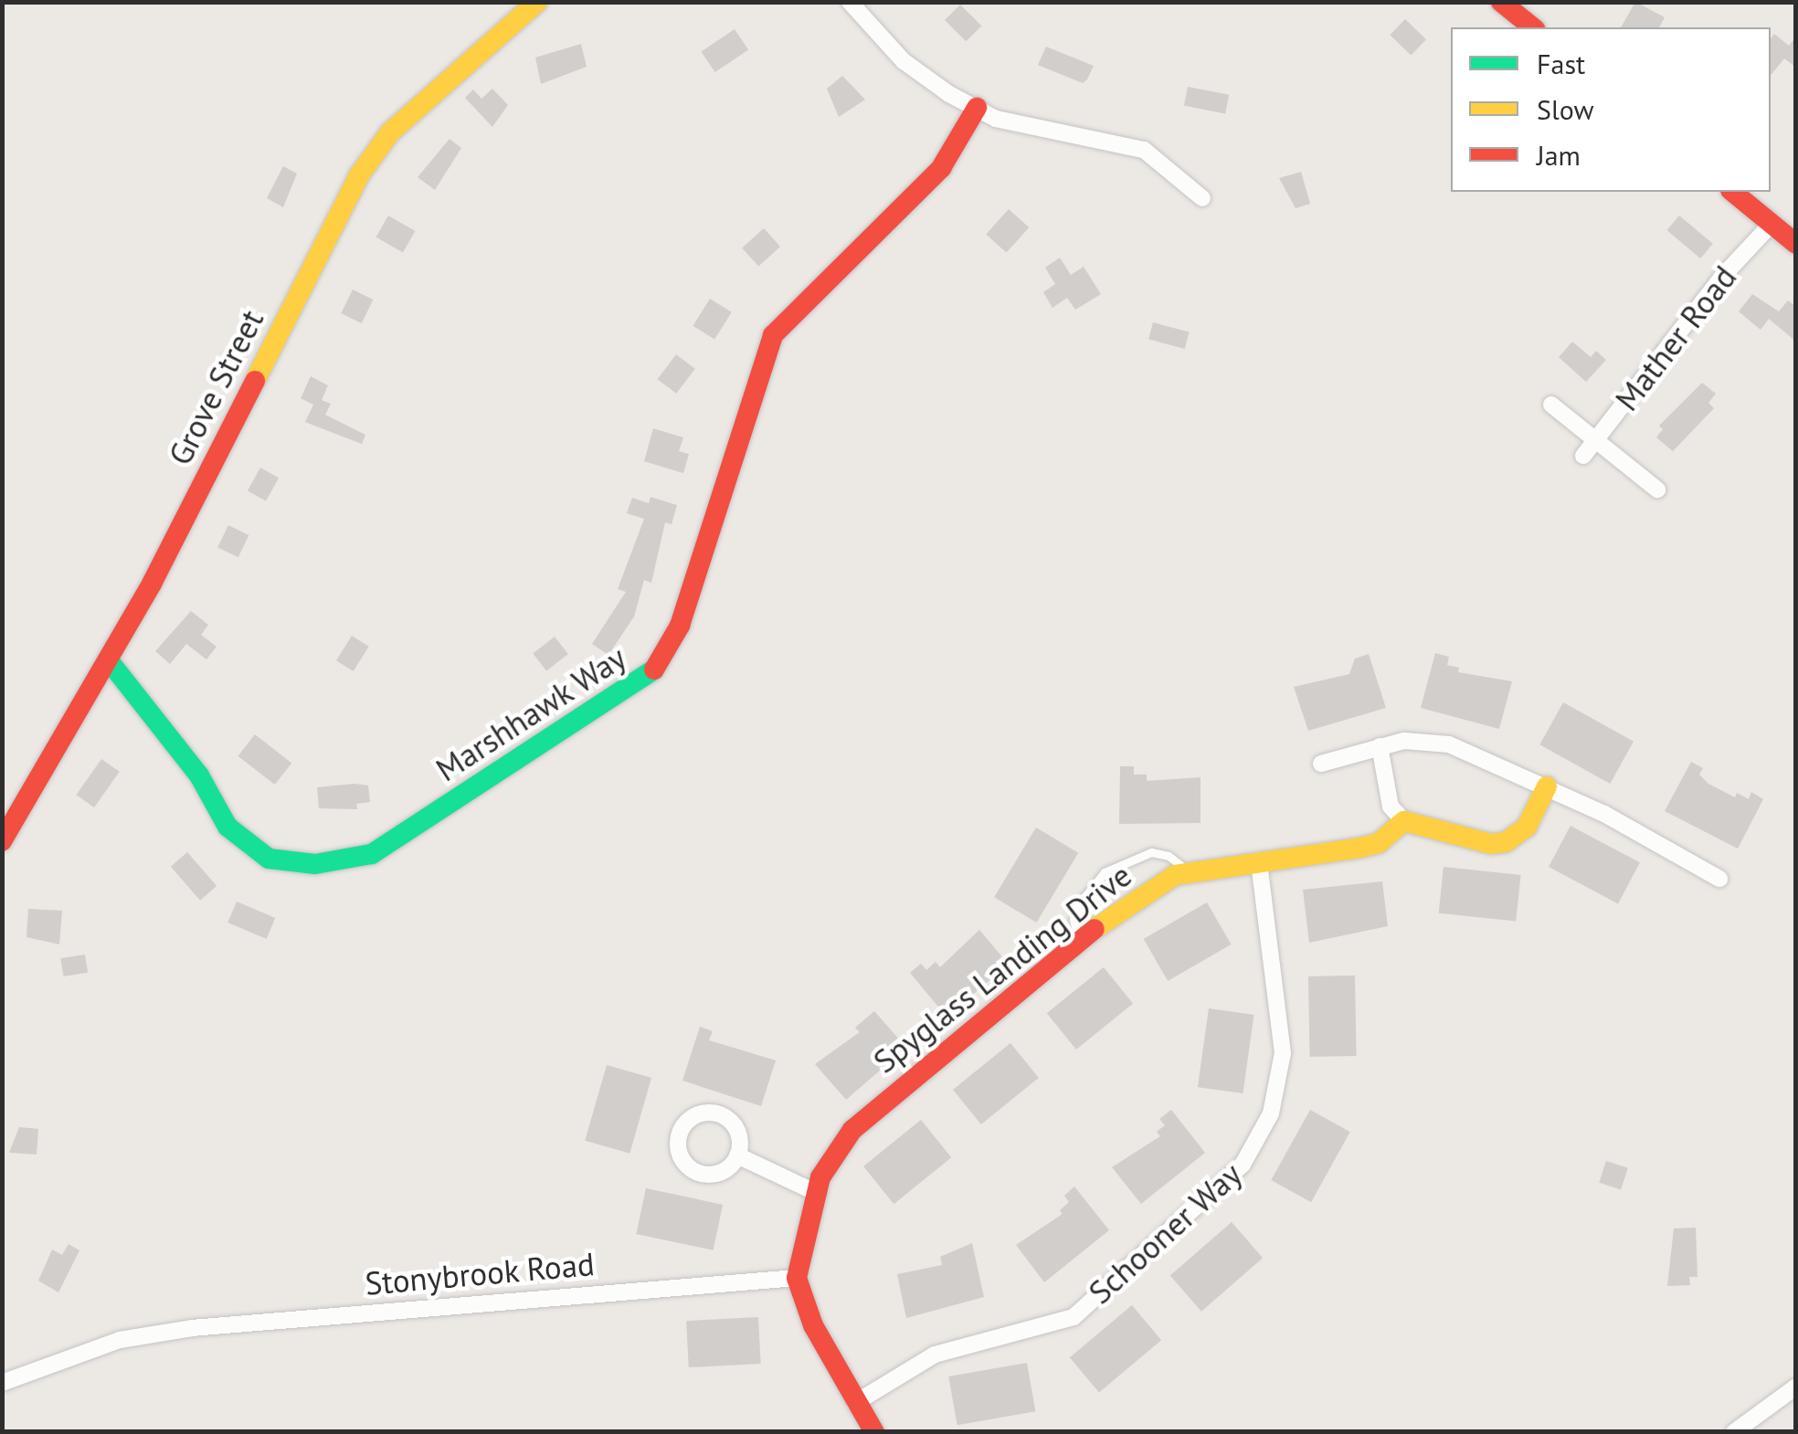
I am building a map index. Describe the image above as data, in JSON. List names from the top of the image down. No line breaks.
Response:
{"streets":{"street":["Mather Road","Grove Street","Marshhawk Way","Spyglass Landing Drive","Schooner Way","Stonybrook Road"]},"crossings":[["Grove Street","Marshhawk Way"],["Spyglass Landing Drive","Schooner Way"],["Spyglass Landing Drive","Stonybrook Road"]],"legend":["Fast","Slow","Jam"]}
